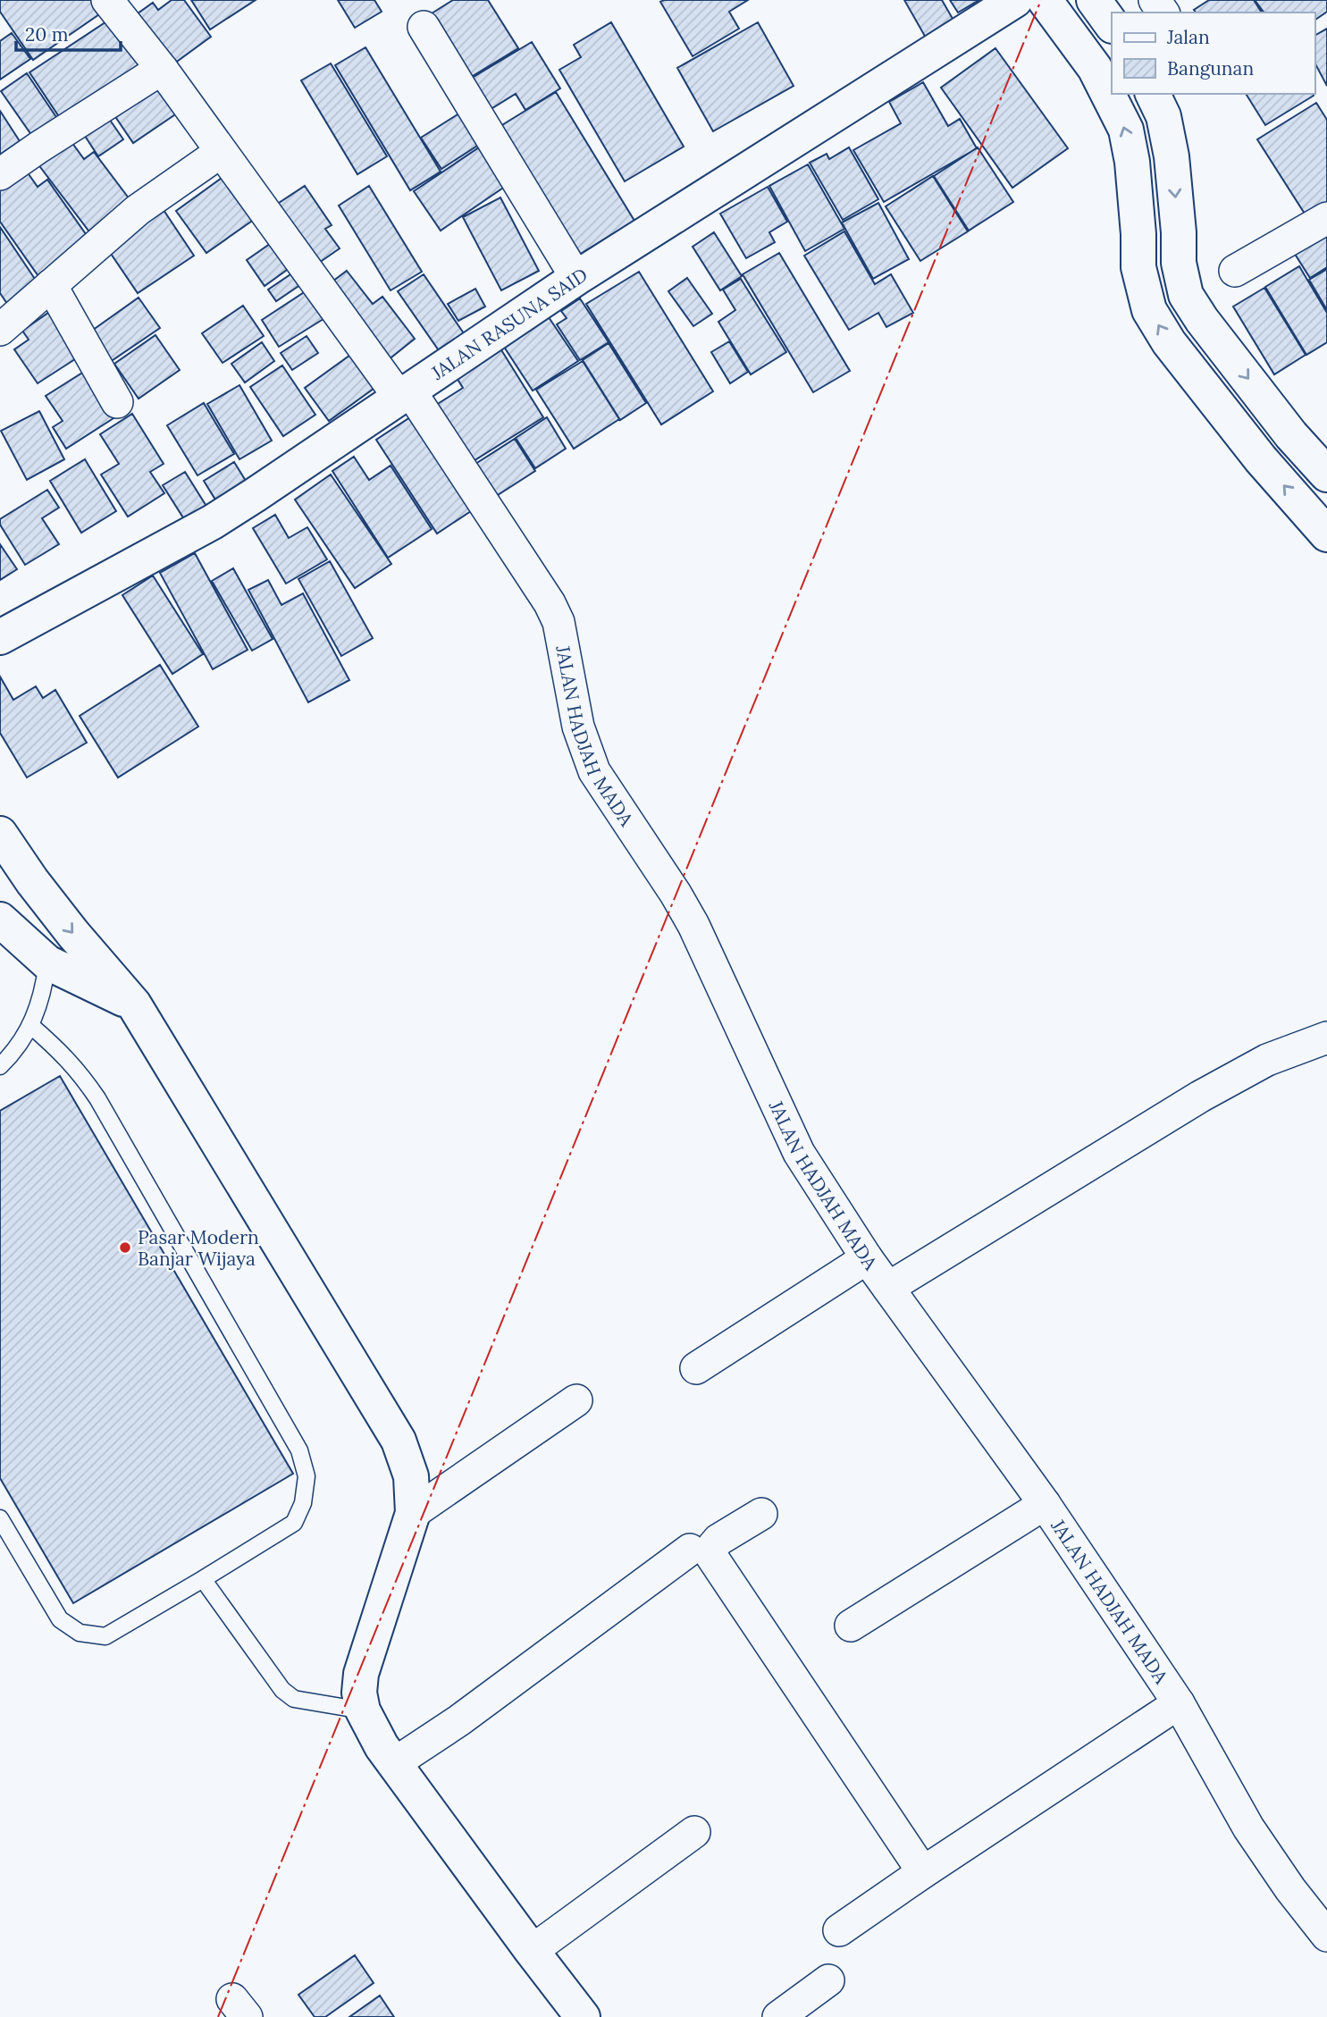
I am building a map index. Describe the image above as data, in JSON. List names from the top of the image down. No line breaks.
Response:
{"streets":{"street":["JALAN RASUNA SAID","JALAN HADJAH MADA"]},"crossings":[["JALAN RASUNA SAID","JALAN HADJAH MADA"]],"places":["Pasar Modern Banjar Wijaya"],"legend":["Jalan","Bangunan"],"scale_bar":"20 m"}
